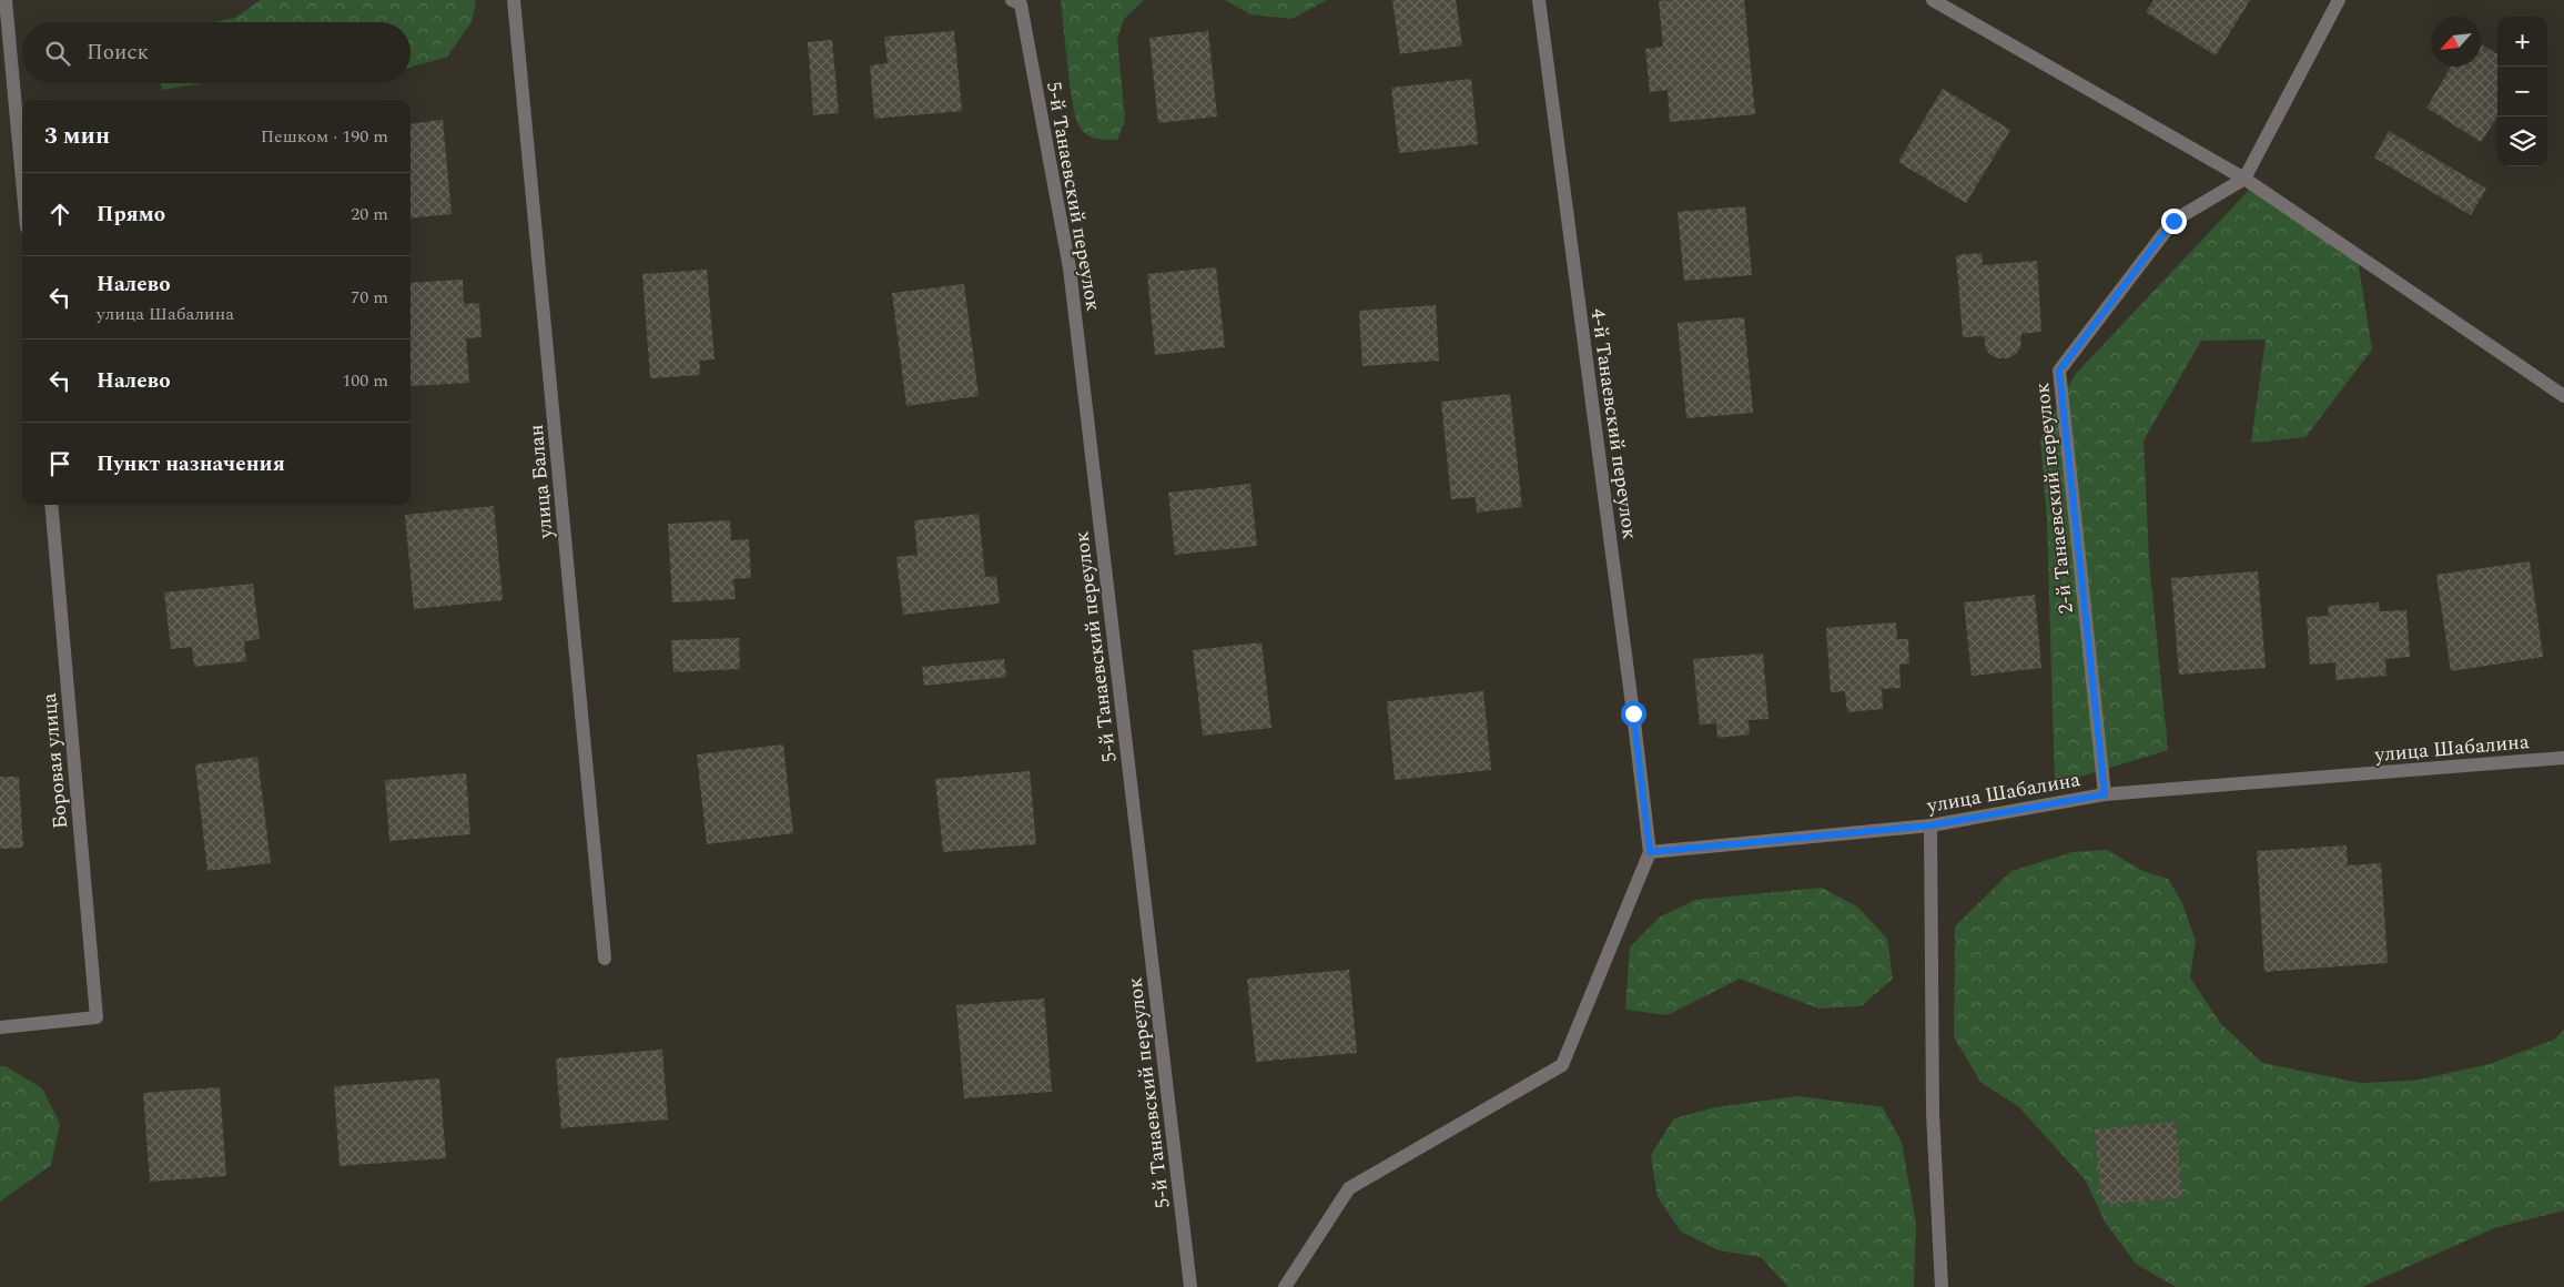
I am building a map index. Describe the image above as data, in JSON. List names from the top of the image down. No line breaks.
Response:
{"streets":{"street":["5-й Танаевский переулок","4-й Танаевский переулок","улица Балан","2-й Танаевский переулок","улица Шабалина","Боровая улица"]},"crossings":[["4-й Танаевский переулок","улица Шабалина"],["2-й Танаевский переулок","улица Шабалина"]],"north":"bottom left","page":{"map_buttons":["+","−"],"search":"Поиск","heading":["3 мин","Пешком · 190 m"],"list":[["Прямо","20 m"],["Налево","улица Шабалина","70 m"],["Налево","100 m"],"Пункт назначения"]}}
